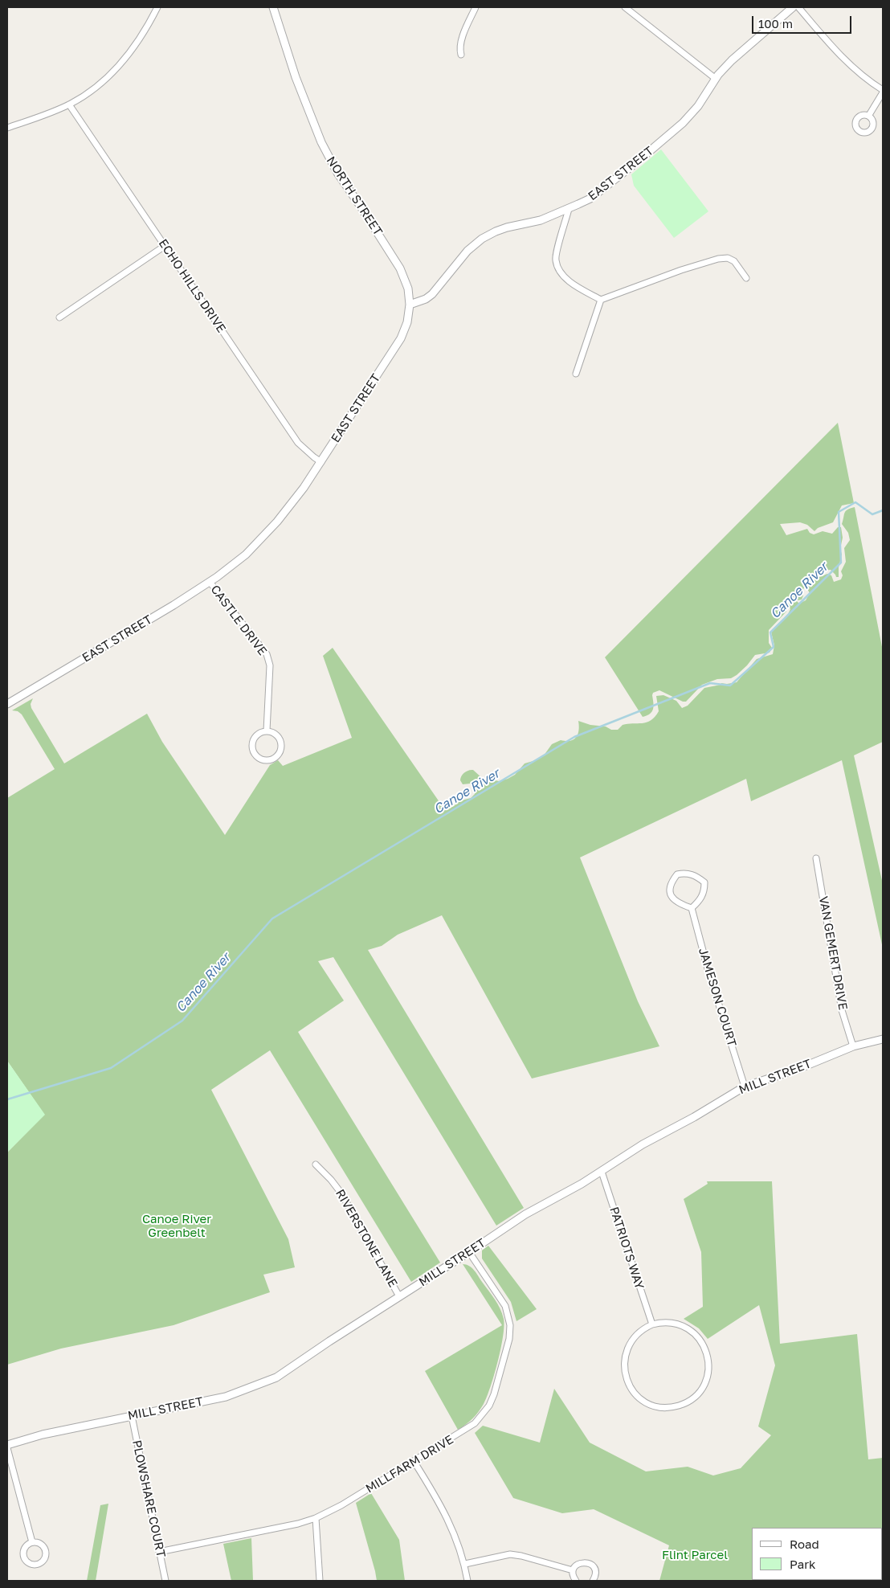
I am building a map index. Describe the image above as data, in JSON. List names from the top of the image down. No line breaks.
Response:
{"streets":{"street":["EAST STREET","NORTH STREET","ECHO HILLS DRIVE","CASTLE DRIVE","VAN GEMERT DRIVE","JAMESON COURT","MILL STREET","RIVERSTONE LANE","PATRIOTS WAY","MILLFARM DRIVE","PLOWSHARE COURT"]},"crossings":[["EAST STREET","NORTH STREET"],["EAST STREET","ECHO HILLS DRIVE"],["EAST STREET","CASTLE DRIVE"],["VAN GEMERT DRIVE","MILL STREET"],["JAMESON COURT","MILL STREET"],["MILL STREET","RIVERSTONE LANE"],["MILL STREET","PATRIOTS WAY"],["MILL STREET","MILLFARM DRIVE"],["MILL STREET","PLOWSHARE COURT"],["MILLFARM DRIVE","PLOWSHARE COURT"]],"water":["Canoe River"],"parks":["Canoe River Greenbelt","Flint Parcel"],"legend":["Road","Park"],"scale_bar":"100 m"}
